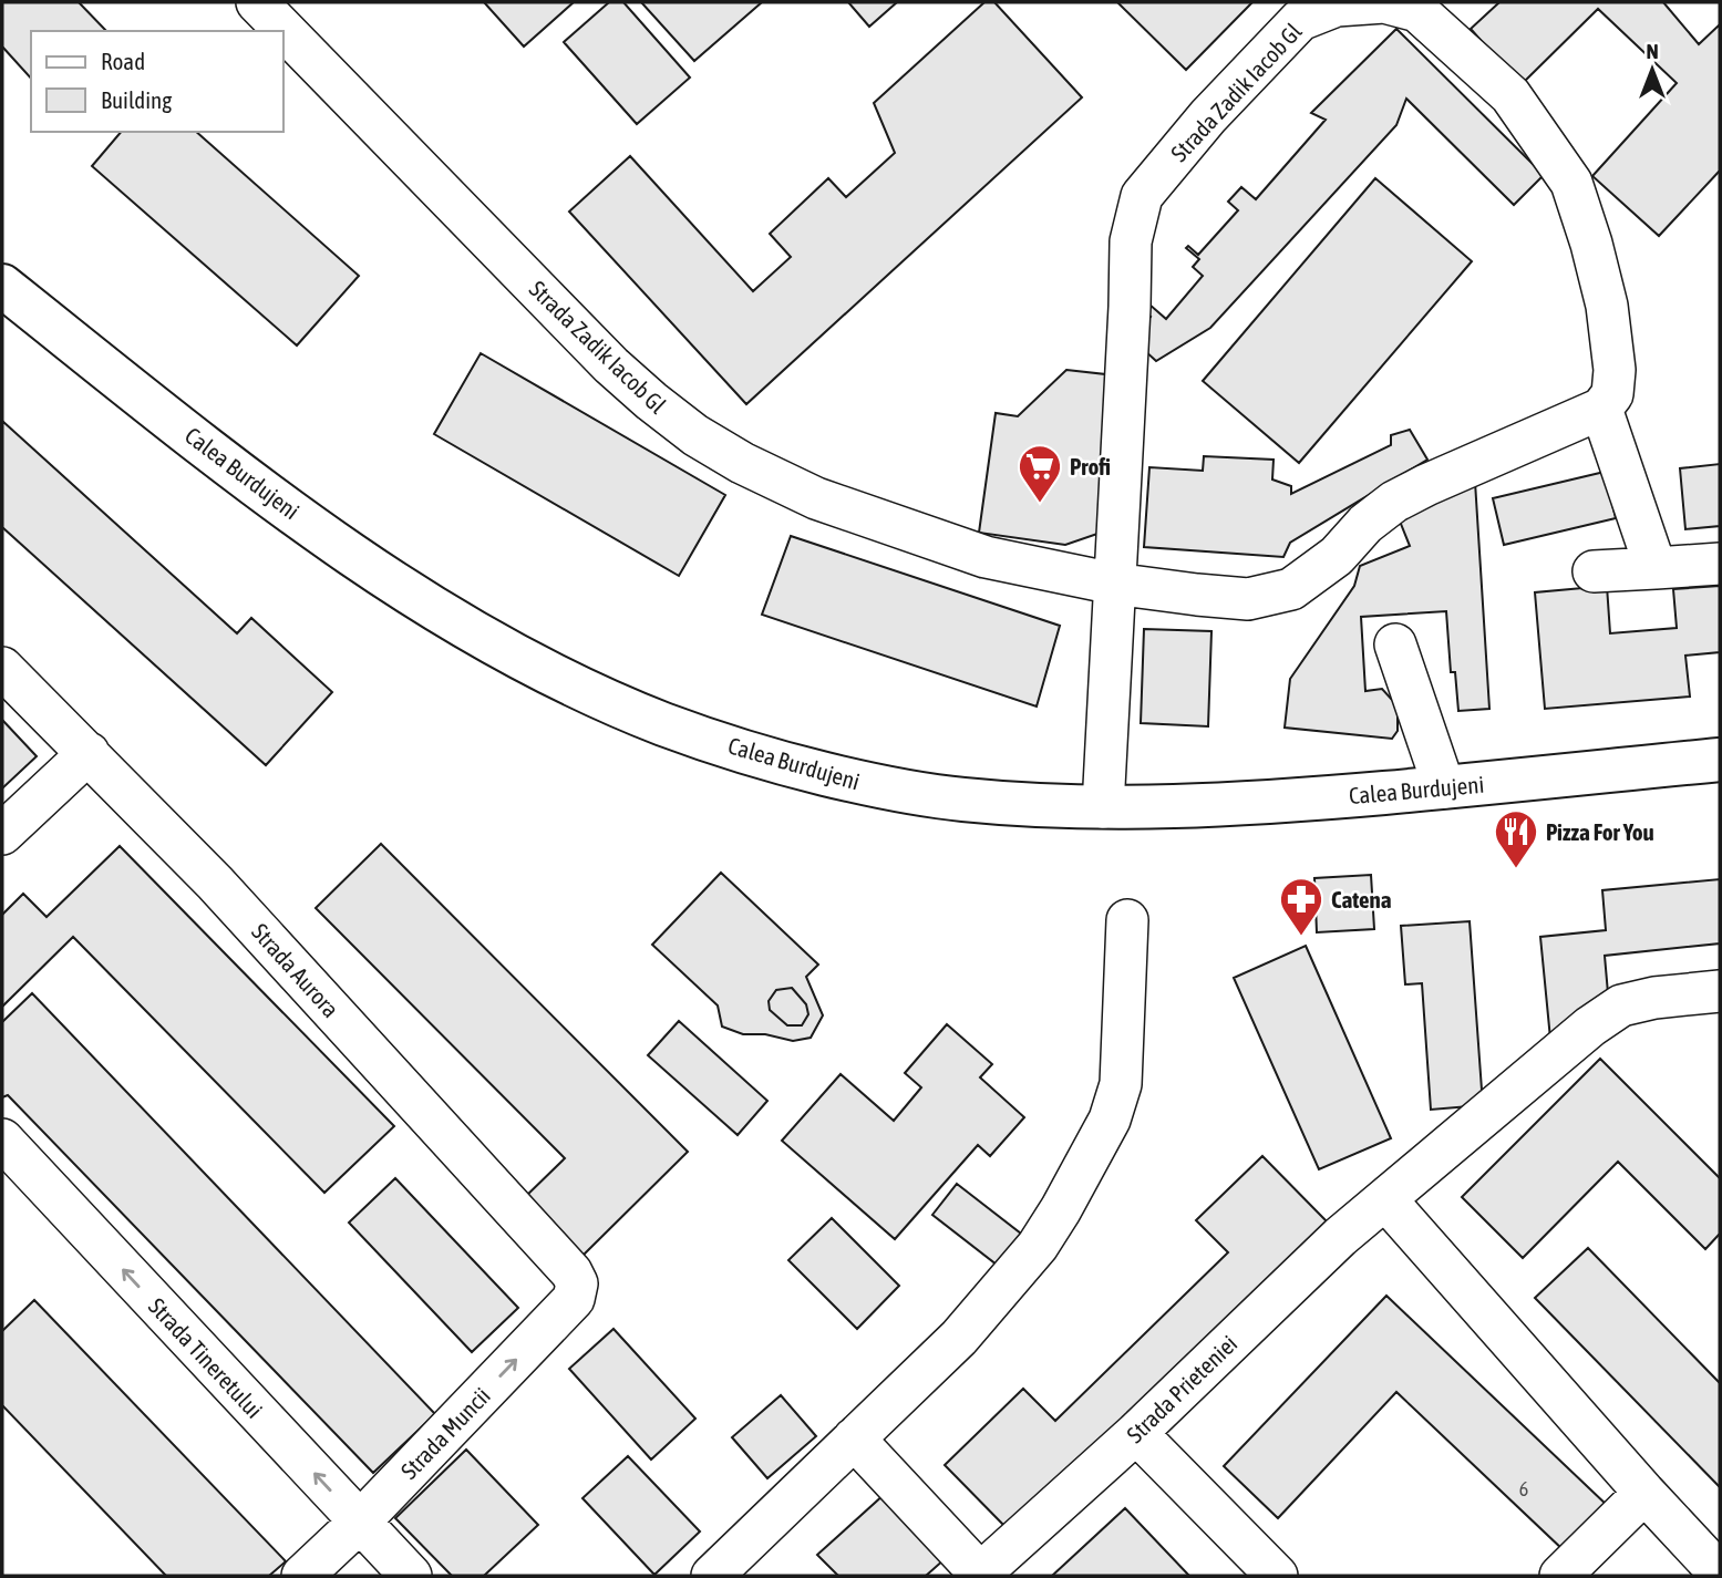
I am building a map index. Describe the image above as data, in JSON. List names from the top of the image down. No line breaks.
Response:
{"streets":{"main road":["Calea Burdujeni"],"street":["Strada Zadik Iacob Gl","Strada Aurora","Strada Tineretului","Strada Prieteniei","Strada Muncii"]},"crossings":[["Strada Zadik Iacob Gl","Calea Burdujeni"],["Strada Aurora","Strada Muncii"],["Strada Tineretului","Strada Muncii"]],"one_way":["Strada Tineretului"],"places":{"supermarket":["Profi"],"restaurant":["Pizza For You"],"pharmacy":["Catena"]},"house_numbers":["6"],"legend":["Road","Building"],"north":"top"}
